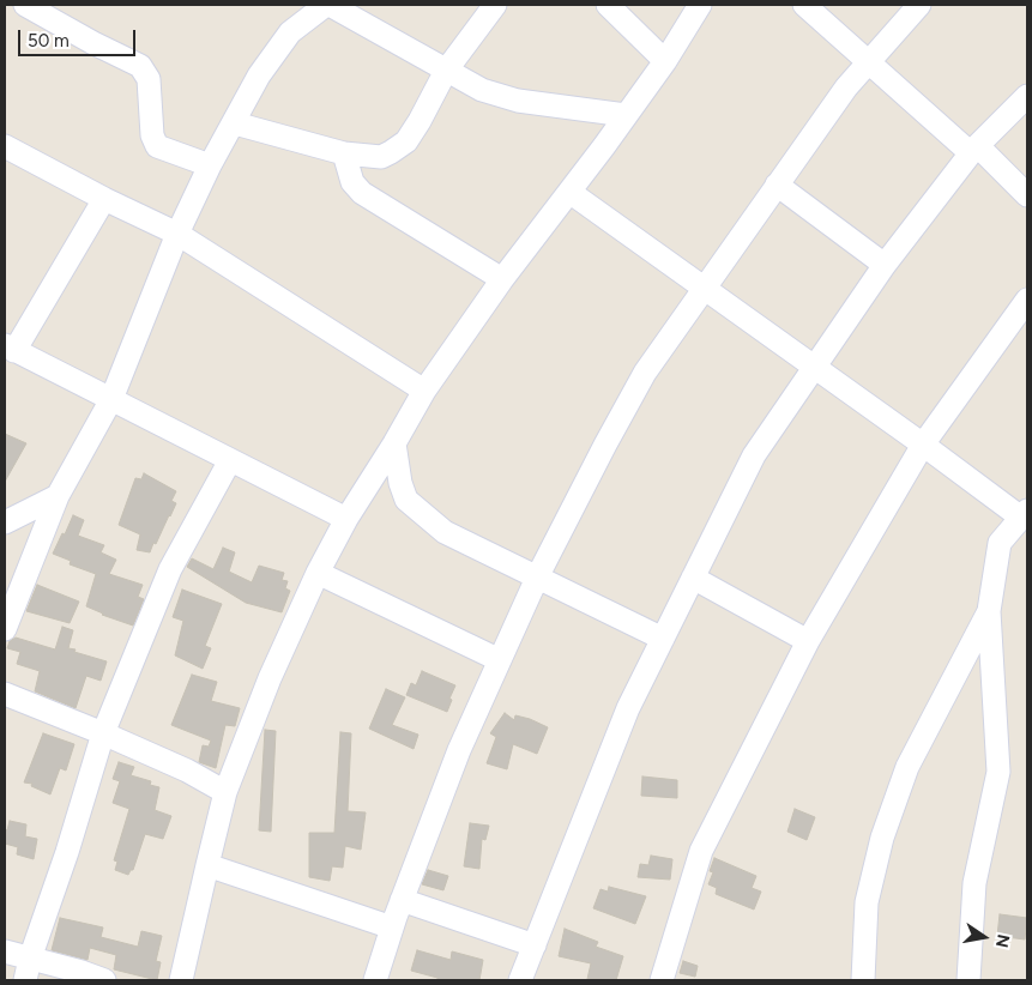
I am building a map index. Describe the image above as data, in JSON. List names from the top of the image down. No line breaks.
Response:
{"scale_bar":"50 m","north":"right"}
